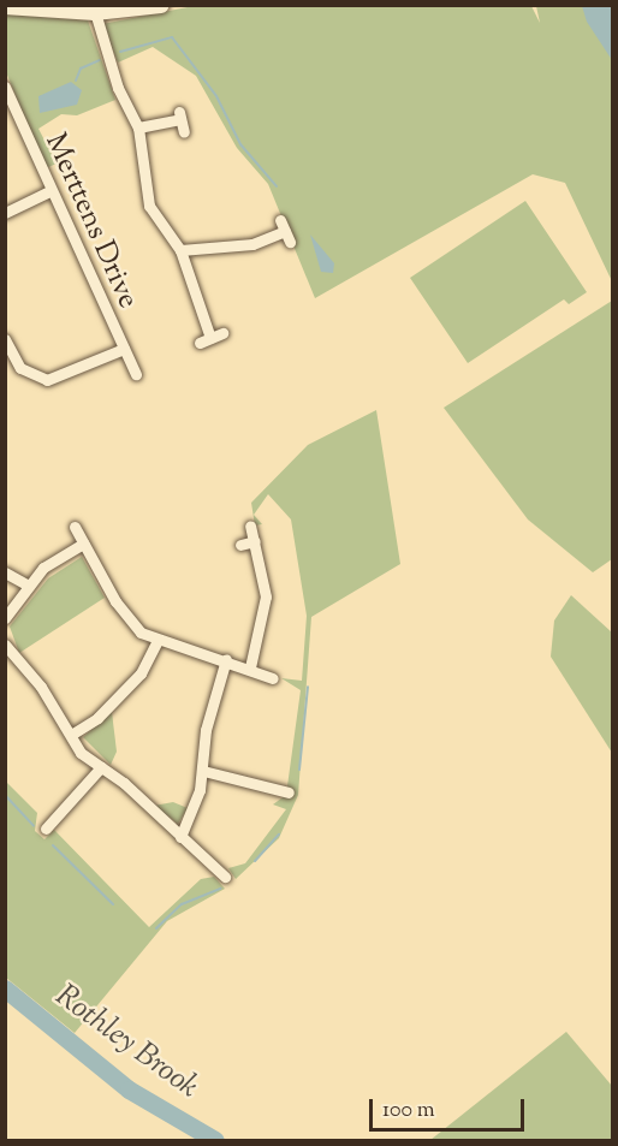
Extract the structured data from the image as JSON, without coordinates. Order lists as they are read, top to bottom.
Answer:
{
  "streets": {
    "street": ["Merttens Drive"]
  },
  "water": ["Rothley Brook"],
  "scale_bar": "100 m"
}
